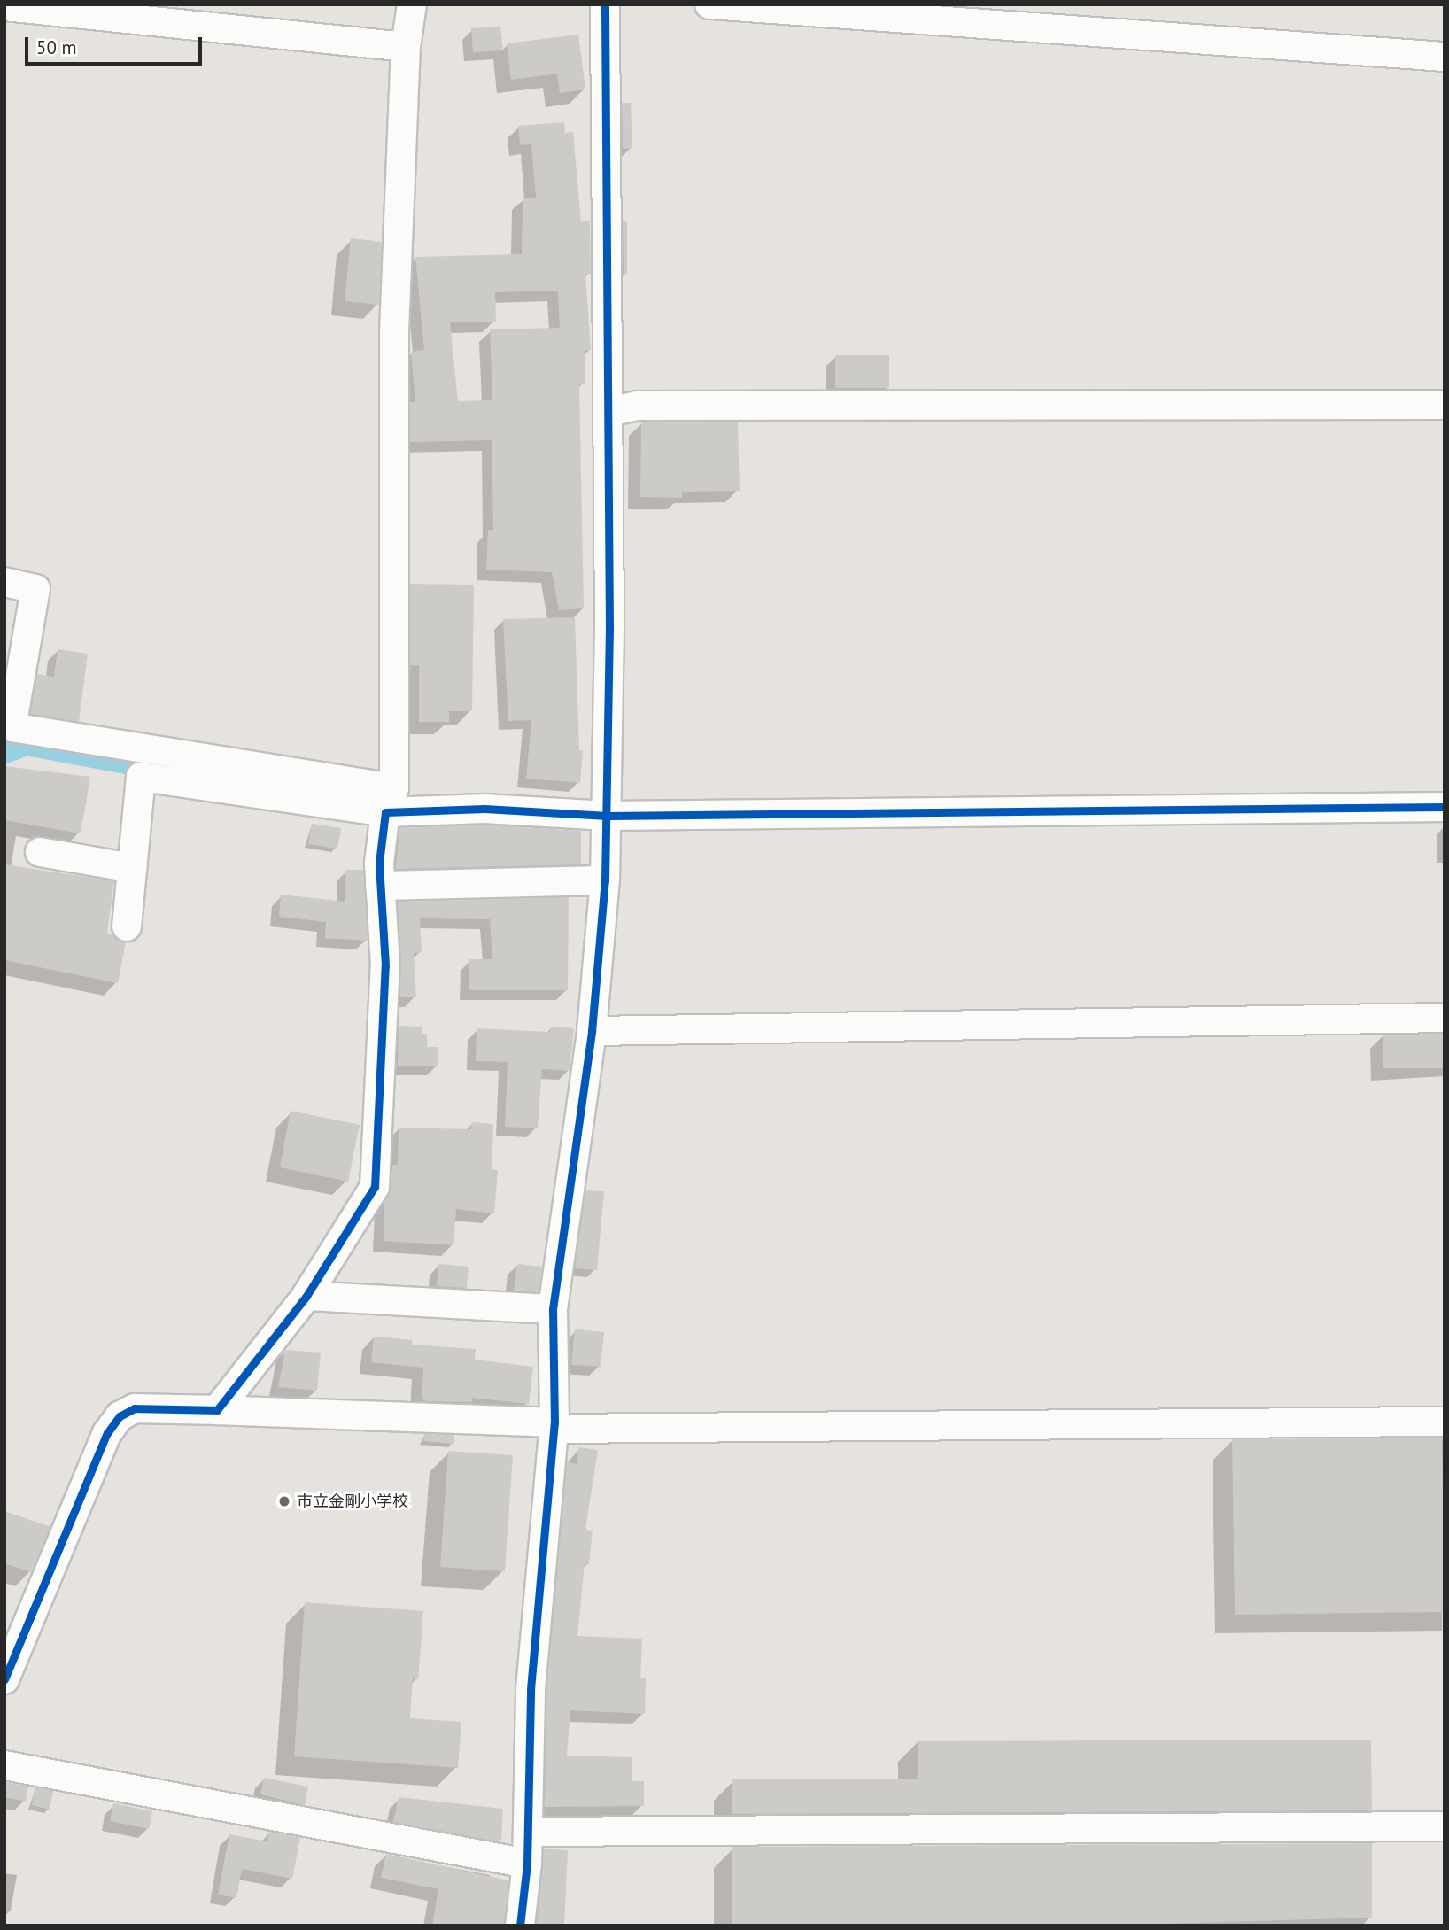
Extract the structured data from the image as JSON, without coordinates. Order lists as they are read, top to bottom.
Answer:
{
  "places": ["市立金剛小学校"],
  "scale_bar": "50 m"
}
